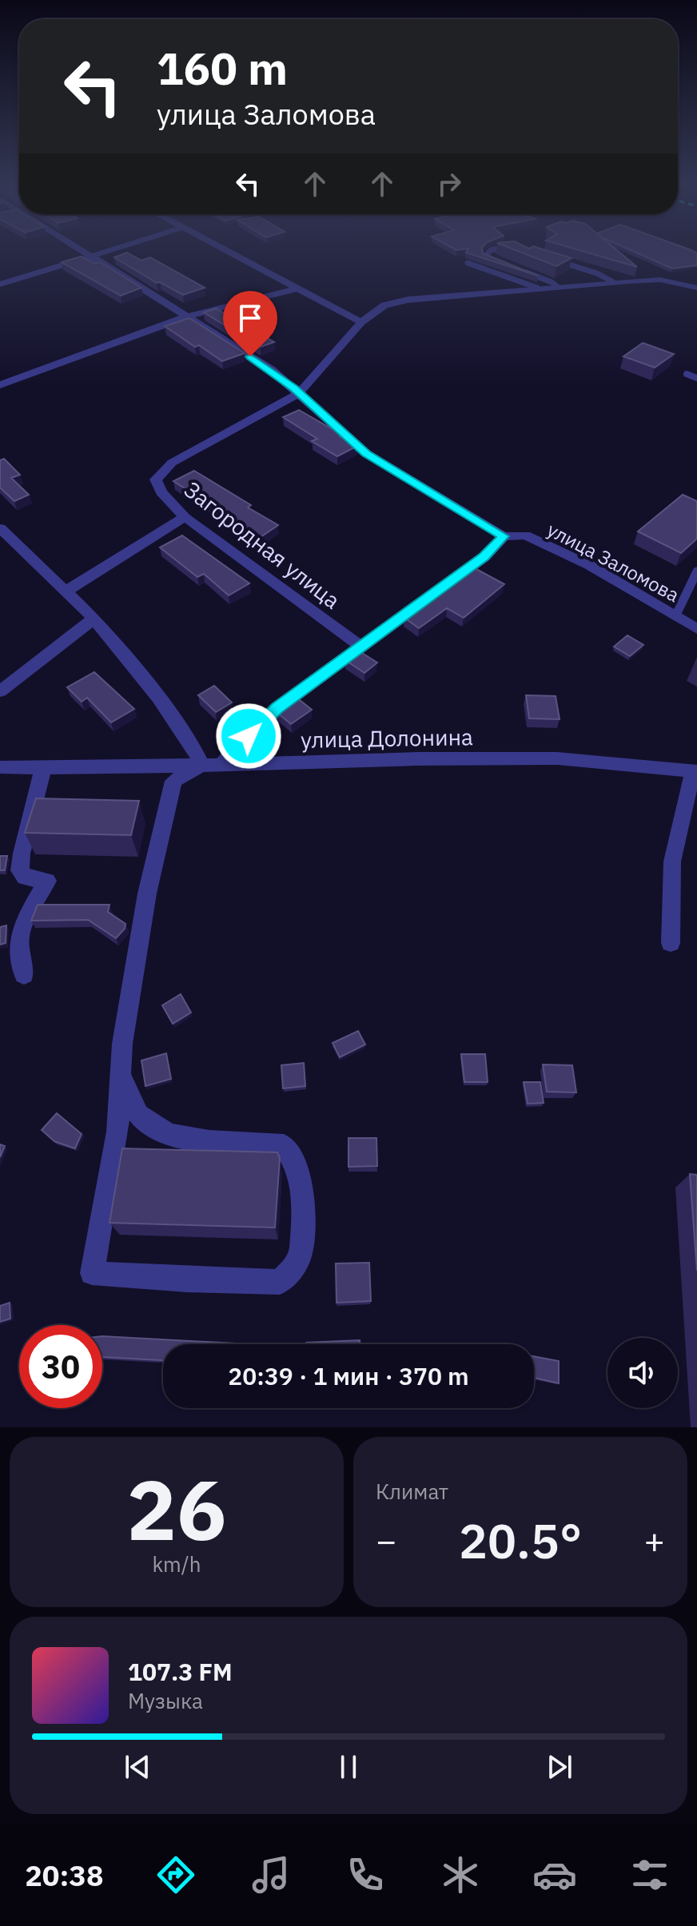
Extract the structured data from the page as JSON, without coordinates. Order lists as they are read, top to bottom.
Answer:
{
  "streets": {
    "street": ["Загородная улица", "улица Заломова", "улица Долонина"]
  },
  "crossings": [
    ["Загородная улица", "улица Заломова"]
  ],
  "page": {
    "turn": ["160 m", "улица Заломова"],
    "limit": "30",
    "trip": "20:39 · 1 мин · 370 m",
    "tile": [
      ["26", "km/h"],
      "Климат"
    ],
    "heat": ["−", "20.5°", "+"],
    "song": ["107.3 FM", "Музыка"],
    "tabs": "20:38"
  }
}
